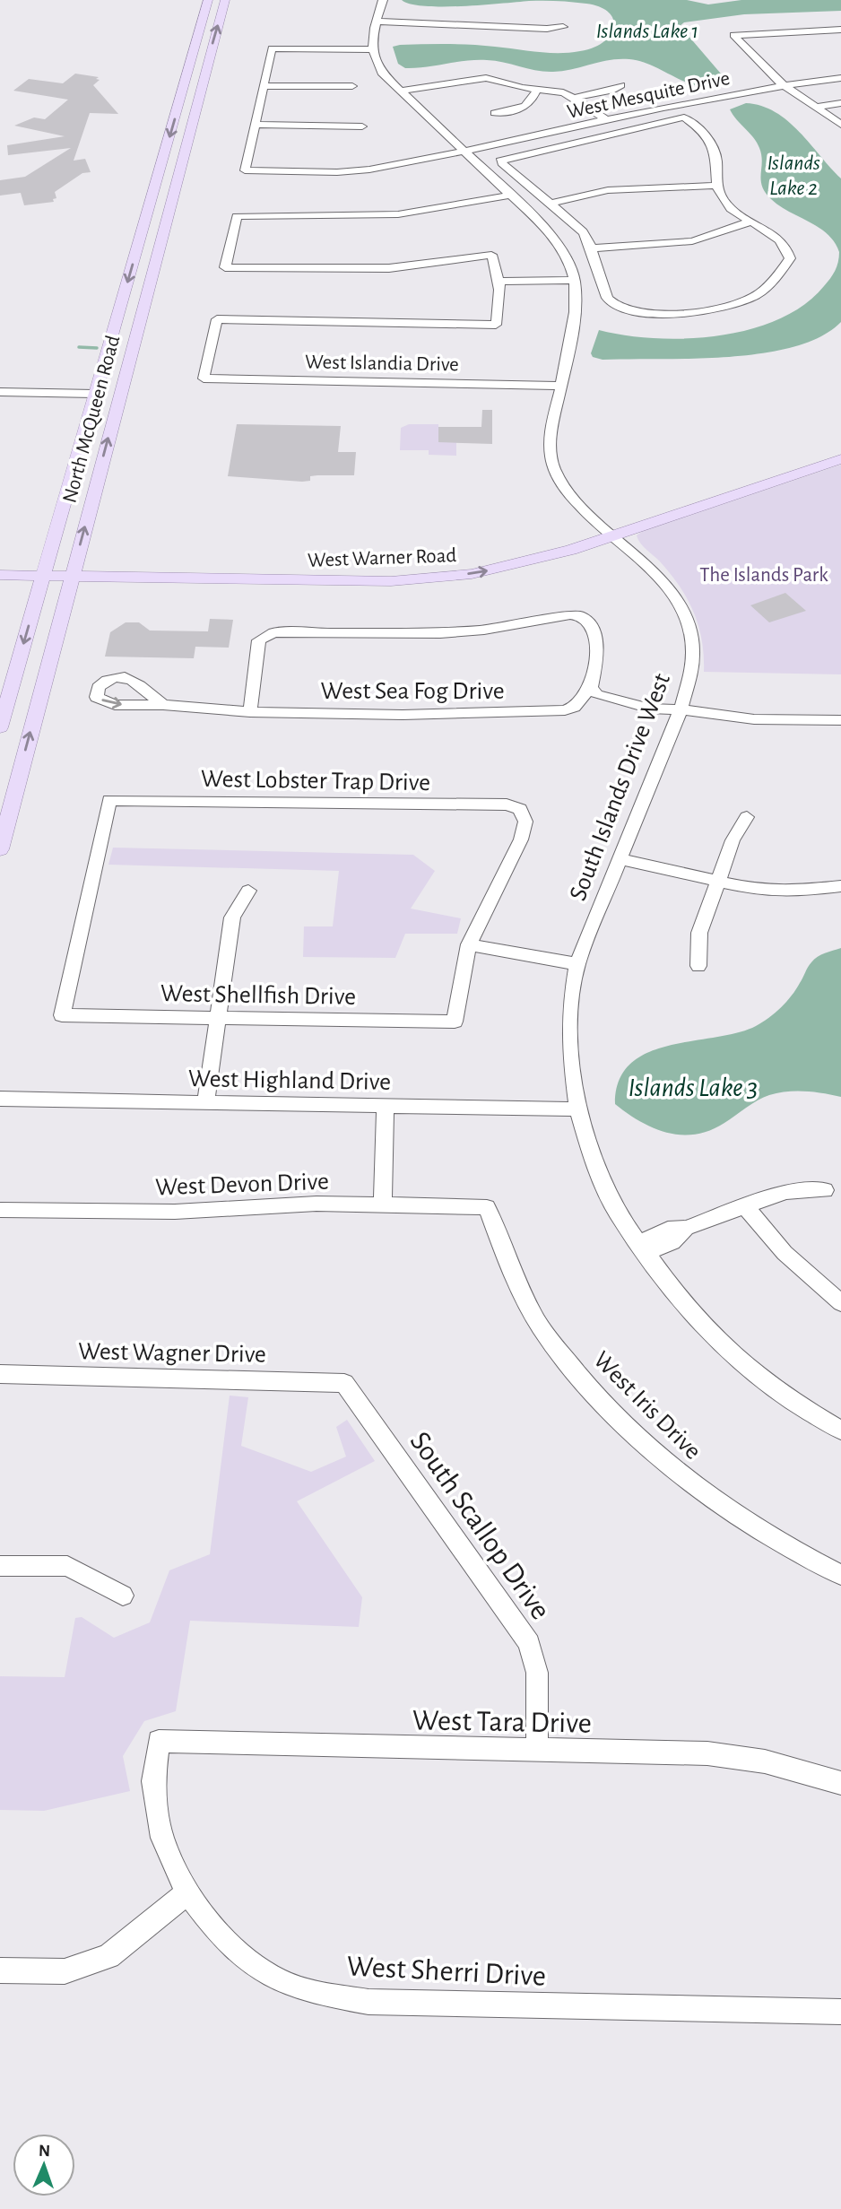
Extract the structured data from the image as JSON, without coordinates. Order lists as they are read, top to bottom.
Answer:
{
  "streets": {
    "main road": ["North McQueen Road", "West Warner Road"],
    "street": [
      "West Mesquite Drive",
      "West Islandia Drive",
      "West Sea Fog Drive",
      "West Lobster Trap Drive",
      "South Islands Drive West",
      "West Shellfish Drive",
      "West Highland Drive",
      "West Devon Drive",
      "West Wagner Drive",
      "West Iris Drive",
      "South Scallop Drive",
      "West Tara Drive",
      "West Sherri Drive"
    ]
  },
  "crossings": [
    ["West Mesquite Drive", "South Islands Drive West"],
    ["West Islandia Drive", "South Islands Drive West"],
    ["North McQueen Road", "West Warner Road"],
    ["West Warner Road", "South Islands Drive West"],
    ["West Lobster Trap Drive", "West Shellfish Drive"],
    ["South Islands Drive West", "West Highland Drive"],
    ["West Devon Drive", "West Iris Drive"],
    ["West Wagner Drive", "South Scallop Drive"],
    ["South Scallop Drive", "West Tara Drive"],
    ["West Tara Drive", "West Sherri Drive"]
  ],
  "water": ["Islands Lake 1", "Islands Lake 2", "Islands Lake 3"],
  "parks": ["The Islands Park"],
  "north": "top"
}
